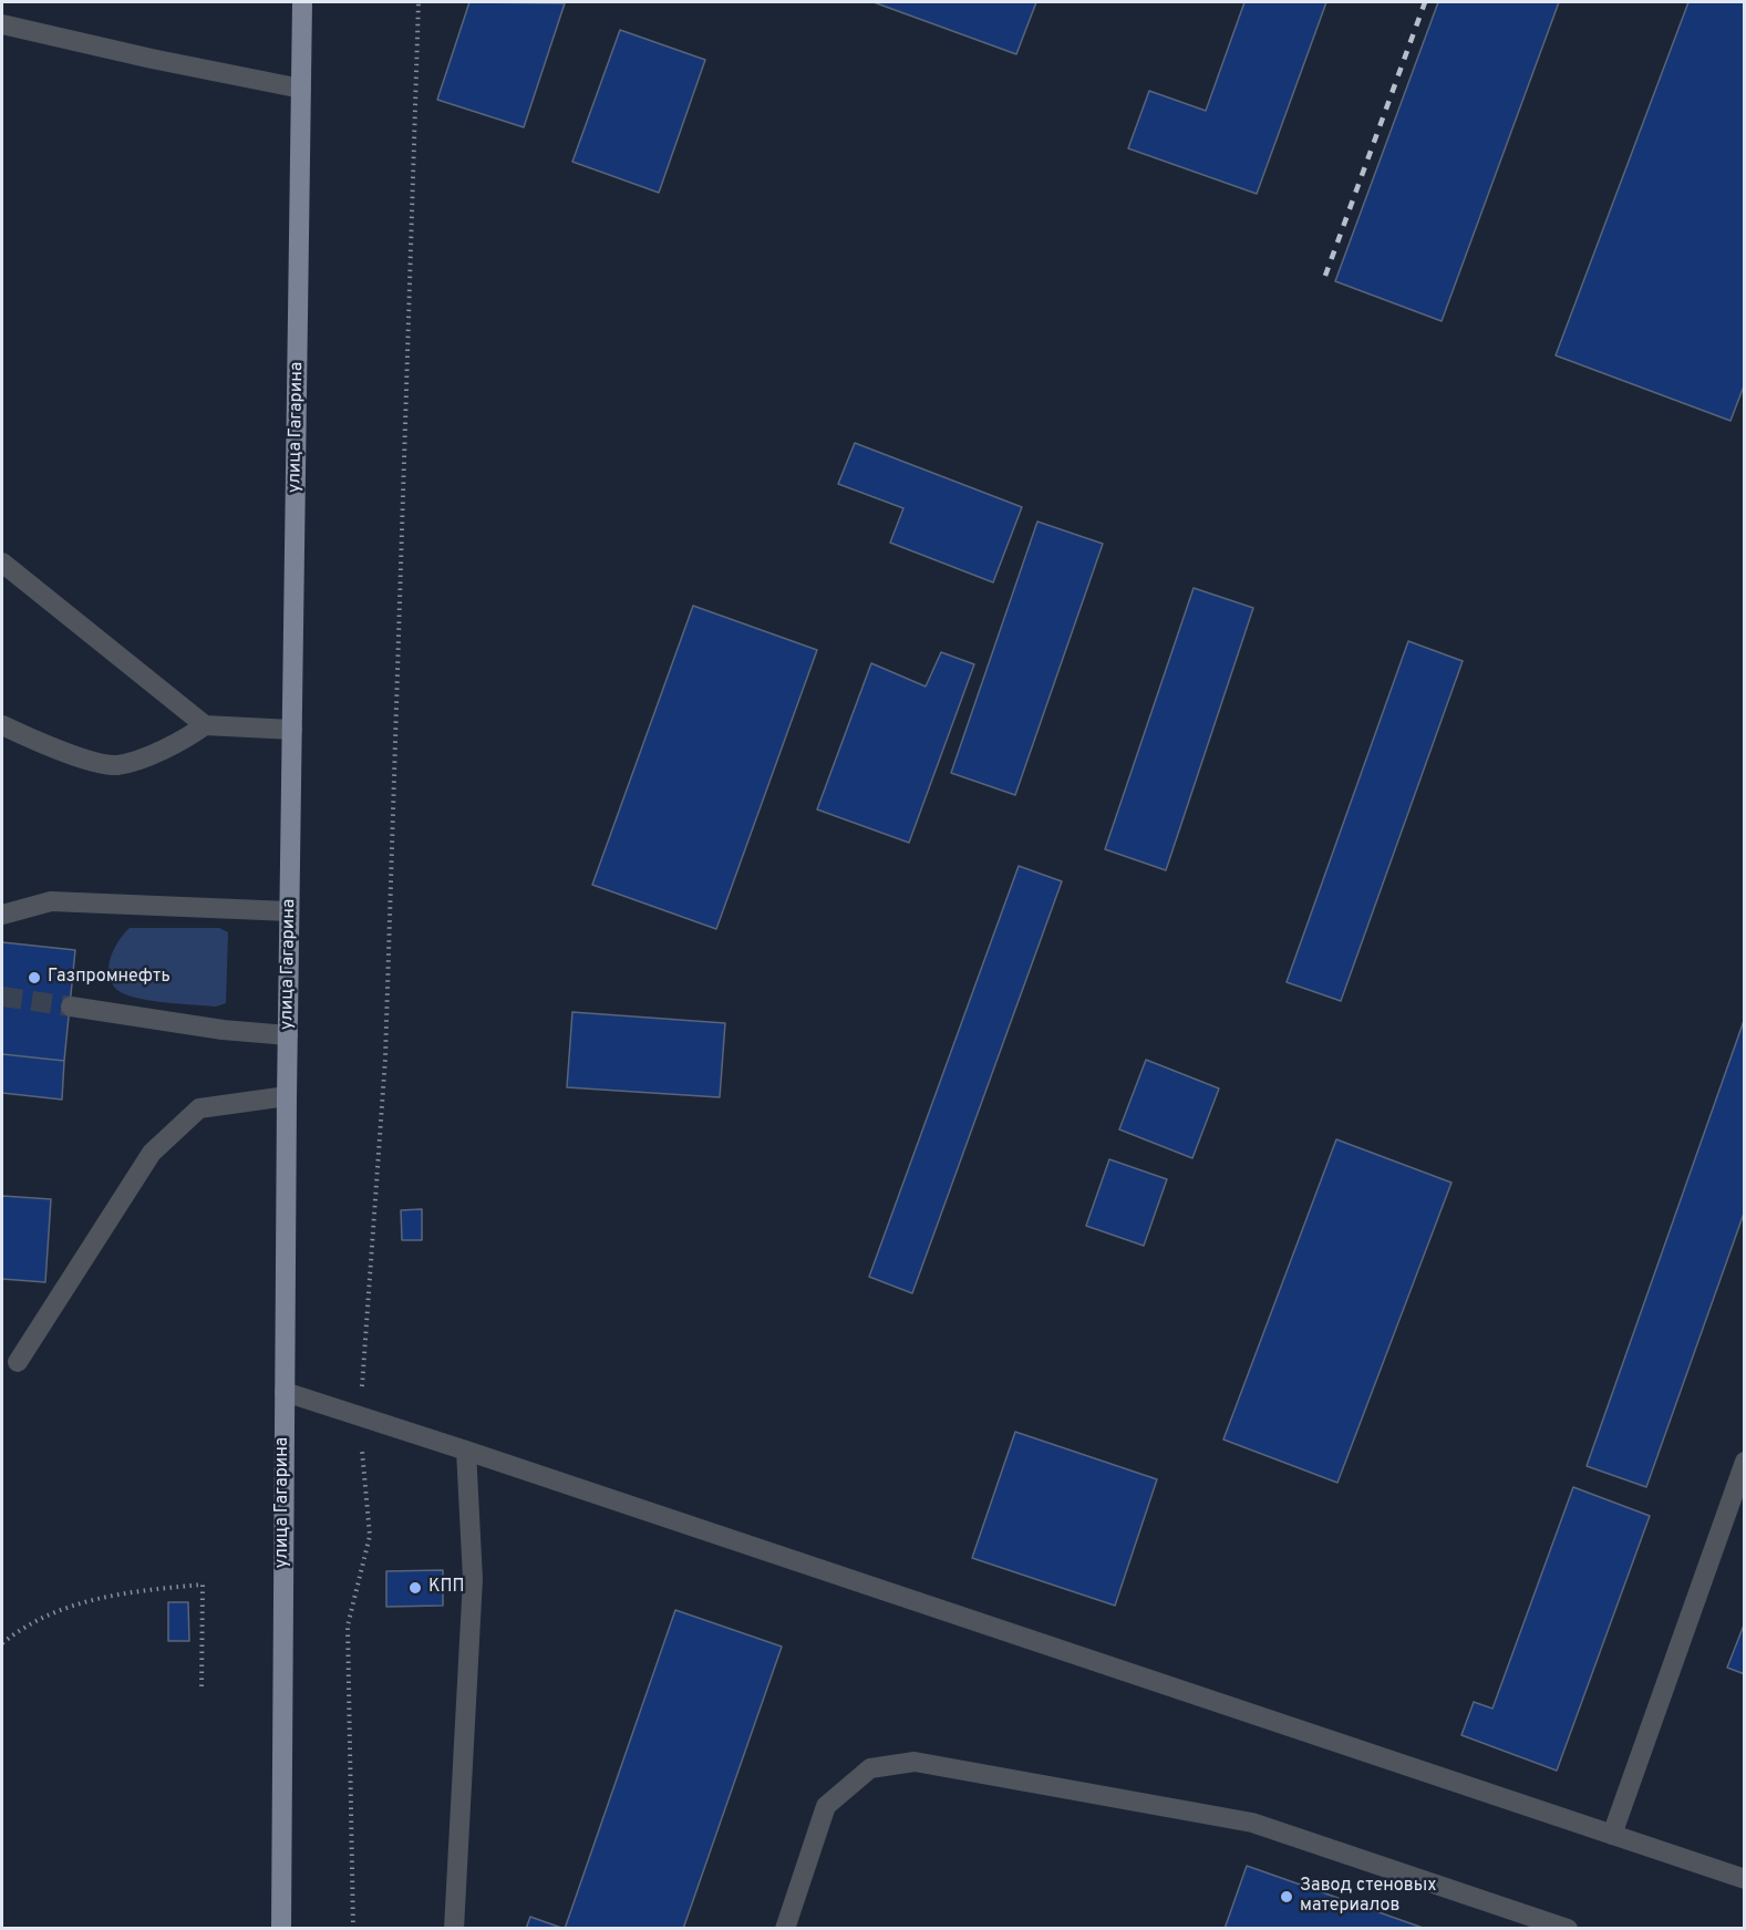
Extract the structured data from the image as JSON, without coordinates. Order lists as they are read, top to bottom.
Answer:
{
  "streets": {
    "main road": ["улица Гагарина"]
  },
  "places": ["Газпромнефть", "КПП", "Завод стеновых материалов"]
}
